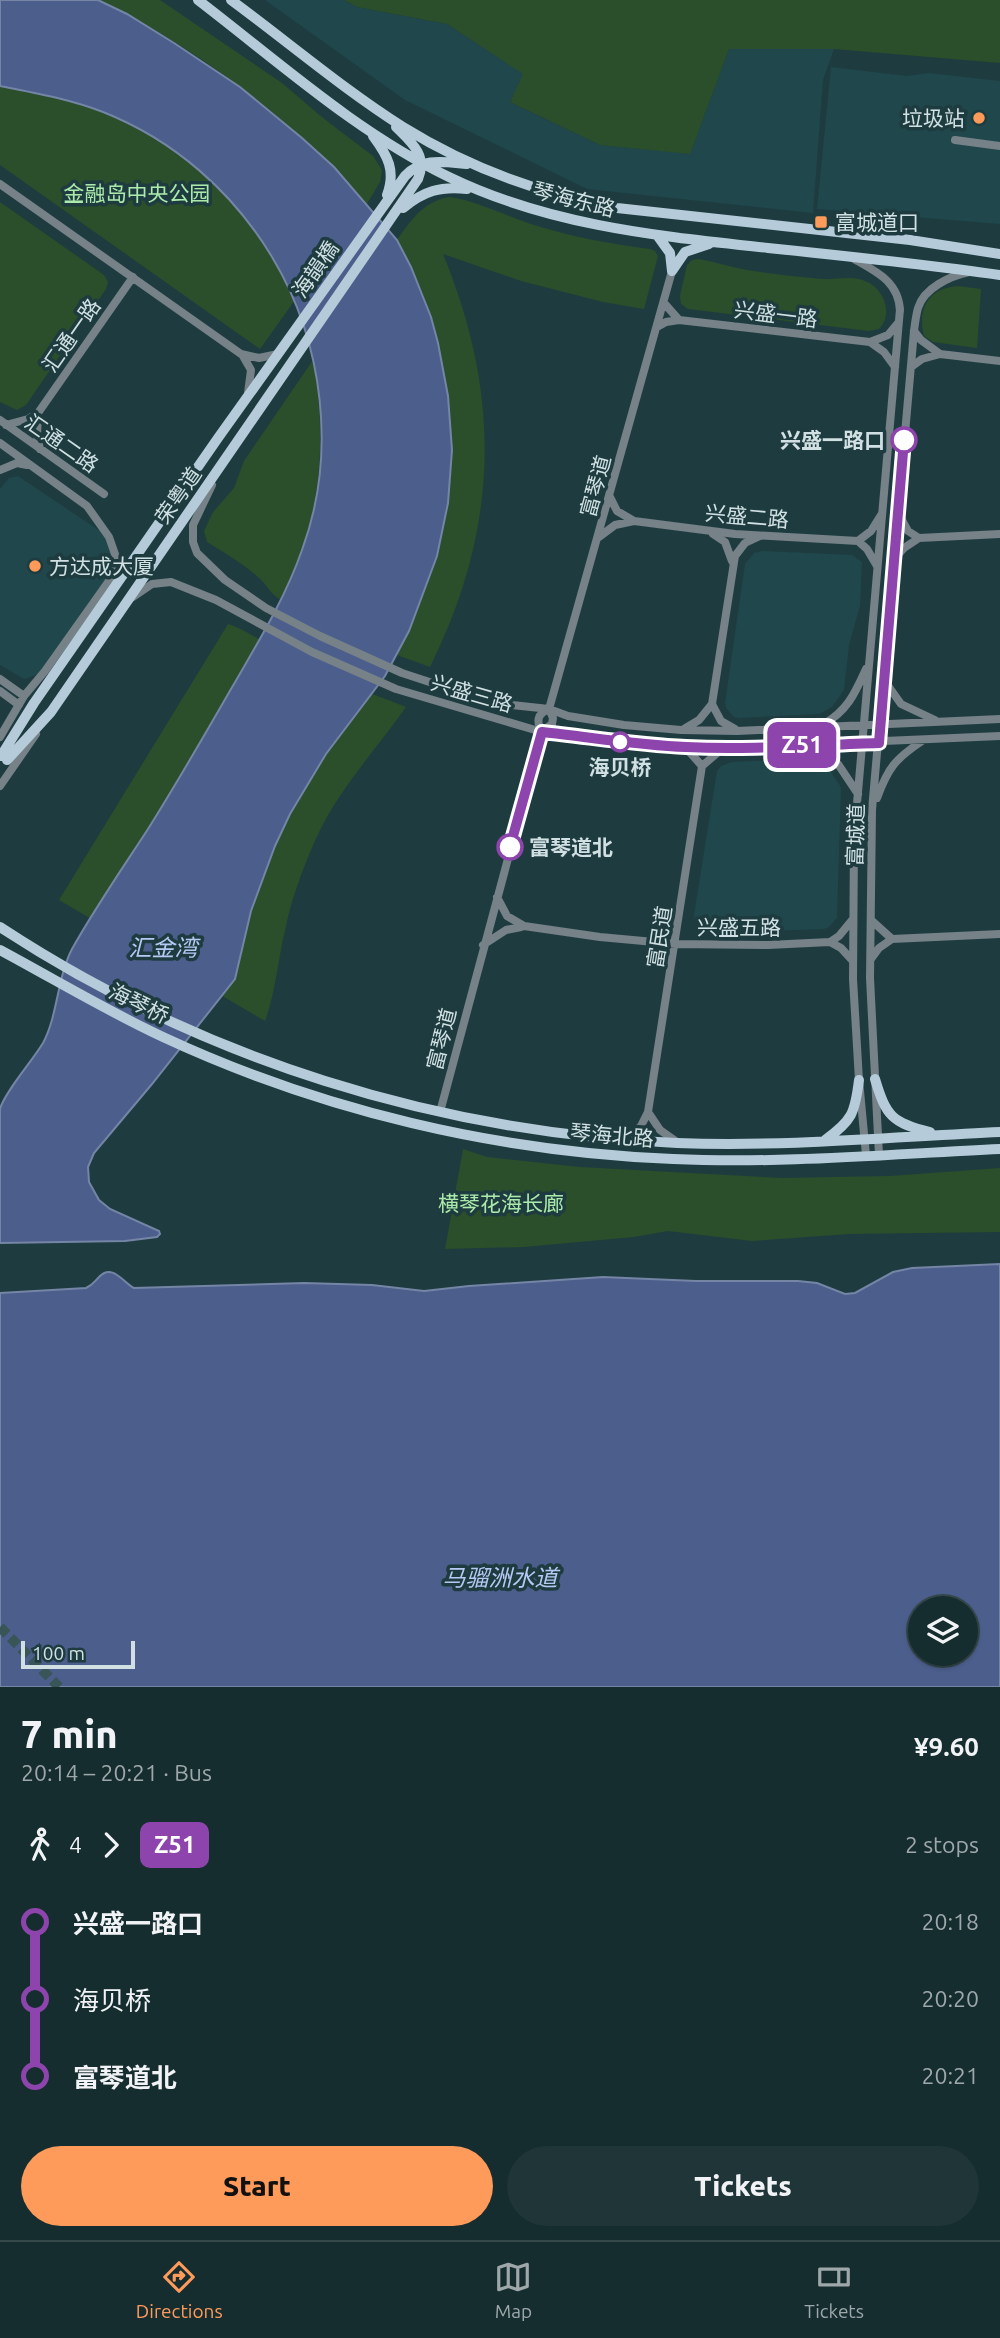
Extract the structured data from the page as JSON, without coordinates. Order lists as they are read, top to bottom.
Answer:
{
  "streets": {
    "main road": [
      "琴海东路",
      "海韻橋",
      "荣粤道",
      "海琴桥",
      "琴海北路"
    ],
    "street": [
      "兴盛一路",
      "汇通一路",
      "汇通二路",
      "富琴道",
      "兴盛二路",
      "兴盛三路",
      "富城道",
      "兴盛五路",
      "富民道"
    ]
  },
  "crossings": [
    ["琴海东路", "海韻橋"],
    ["琴海东路", "富城道"],
    ["海韻橋", "荣粤道"],
    ["兴盛一路", "富琴道"],
    ["富琴道", "兴盛三路"],
    ["富琴道", "琴海北路"],
    ["荣粤道", "兴盛三路"],
    ["兴盛二路", "兴盛三路"],
    ["兴盛二路", "富城道"],
    ["兴盛三路", "富城道"],
    ["富城道", "兴盛五路"],
    ["富城道", "富民道"],
    ["富城道", "琴海北路"],
    ["兴盛五路", "富民道"],
    ["兴盛五路", "琴海北路"],
    ["富民道", "琴海北路"],
    ["海琴桥", "琴海北路"]
  ],
  "water": ["汇金湾", "马骝洲水道"],
  "parks": ["金融岛中央公园", "横琴花海长廊"],
  "places": {
    "other": [
      "垃圾站",
      "兴盛一路口",
      "方达成大厦",
      "海贝桥",
      "富琴道北"
    ],
    "transit": ["富城道口"]
  },
  "lines": ["bus line Z51"],
  "scale_bar": "100 m",
  "page": {
    "on_map": "Z51",
    "scale": "100 m",
    "heading": ["7 min", "20:14 – 20:21 · Bus", "¥9.60"],
    "legs": ["4", "Z51", "2 stops"],
    "list": [
      {
        "name": "兴盛一路口",
        "value": "20:18"
      },
      {
        "name": "海贝桥",
        "value": "20:20"
      },
      {
        "name": "富琴道北",
        "value": "20:21"
      }
    ],
    "buttons": ["Start", "Tickets"],
    "tabs": ["Directions", "Map", "Tickets"]
  }
}
